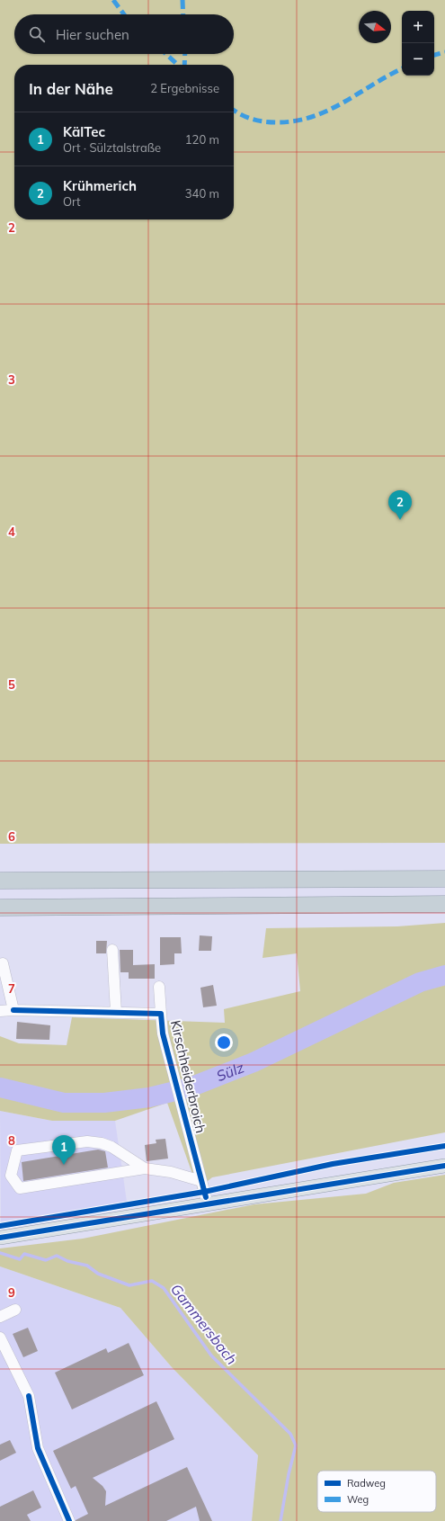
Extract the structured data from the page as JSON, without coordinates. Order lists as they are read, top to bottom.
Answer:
{
  "streets": {
    "street": ["Kirschheiderbroich"]
  },
  "water": ["Sülz", "Gammersbach"],
  "legend": ["Radweg", "Weg"],
  "north": "right",
  "page": {
    "map_buttons": ["+", "−"],
    "search": "Hier suchen",
    "heading": ["In der Nähe", "2 Ergebnisse"],
    "list": [
      {
        "mark": "1",
        "name": "KälTec",
        "note": "Ort · Sülztalstraße",
        "value": "120 m"
      },
      {
        "mark": "2",
        "name": "Krühmerich",
        "note": "Ort",
        "value": "340 m"
      }
    ],
    "pins": ["2", "1"]
  },
  "grid": {
    "rows": [
      "2",
      "3",
      "4",
      "5",
      "6",
      "7",
      "8",
      "9"
    ]
  }
}
